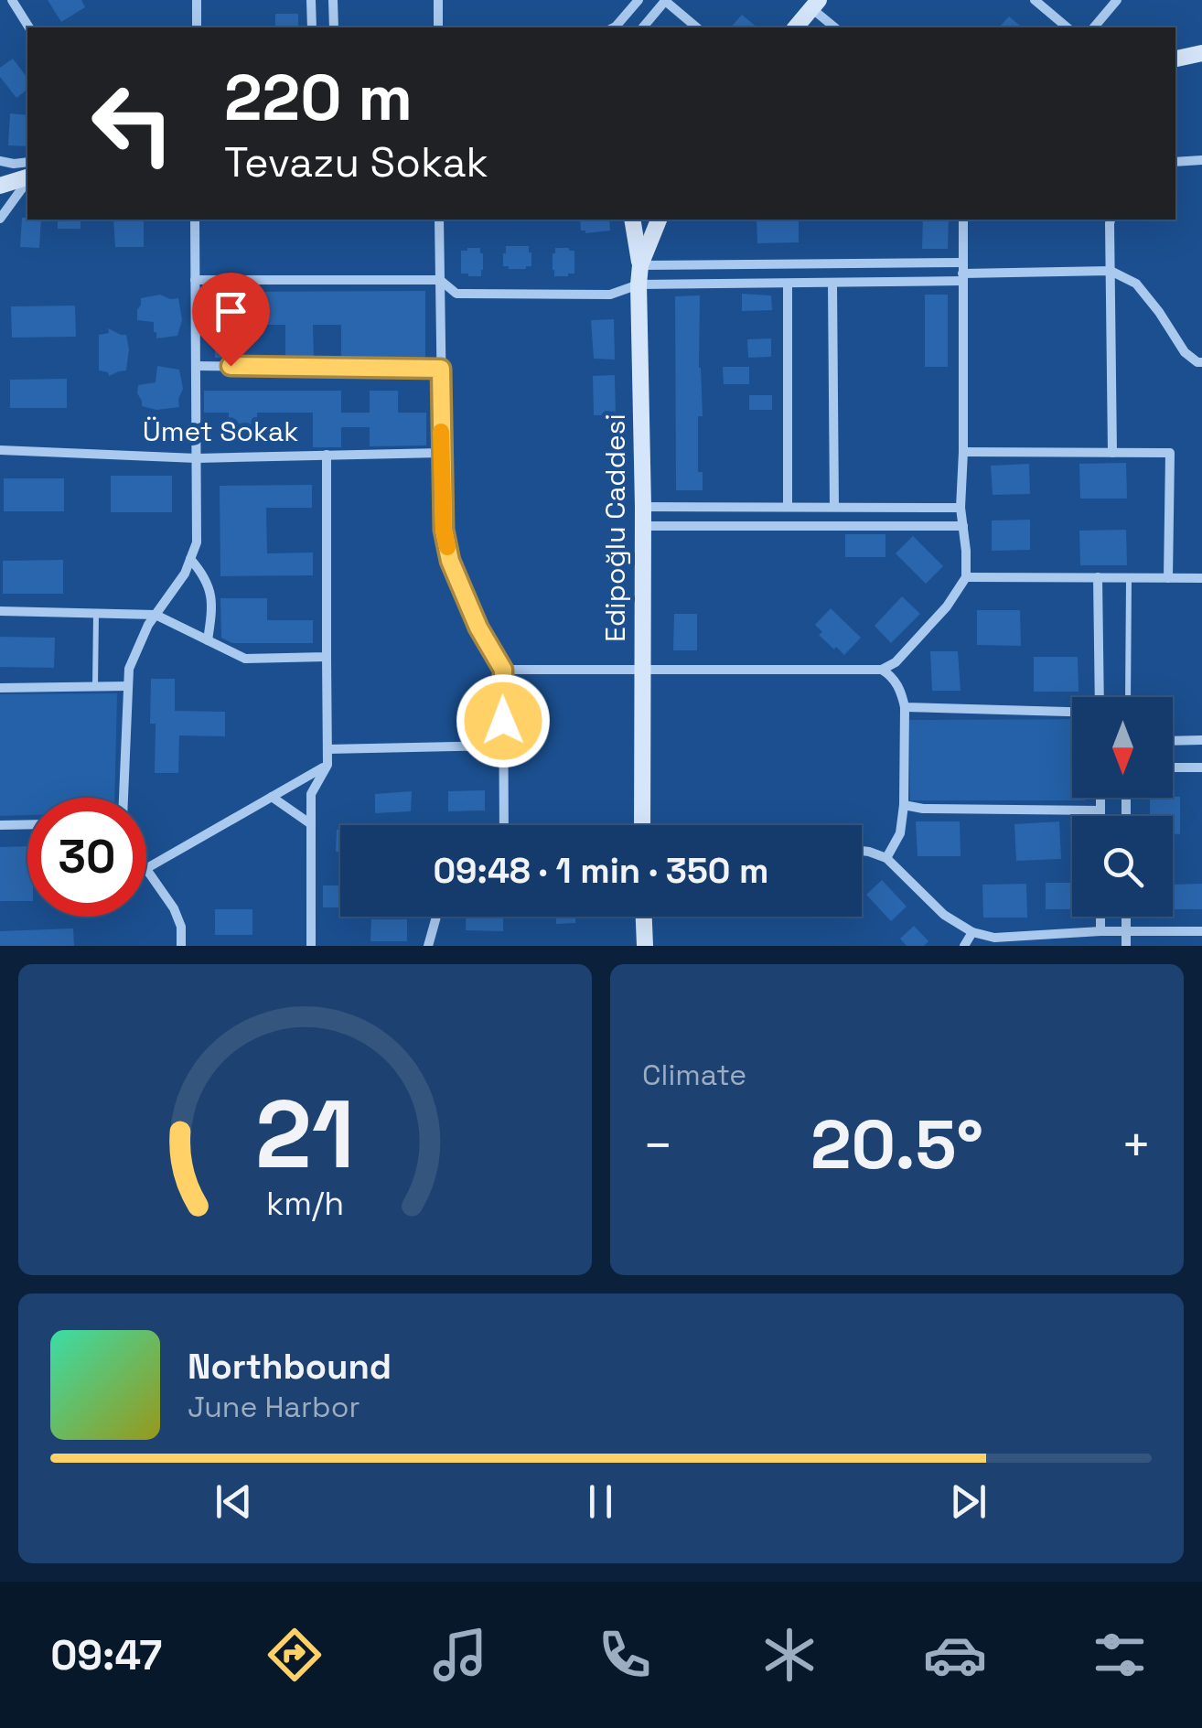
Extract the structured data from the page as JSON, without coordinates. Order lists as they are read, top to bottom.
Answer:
{
  "streets": {
    "street": ["Ümet Sokak", "Edipoğlu Caddesi"]
  },
  "north": "bottom",
  "page": {
    "turn": ["220 m", "Tevazu Sokak"],
    "limit": "30",
    "trip": "09:48 · 1 min · 350 m",
    "tile": "Climate",
    "heat": ["−", "20.5°", "+"],
    "song": ["Northbound", "June Harbor"],
    "tabs": "09:47",
    "gauge": ["21", "km/h"]
  }
}
